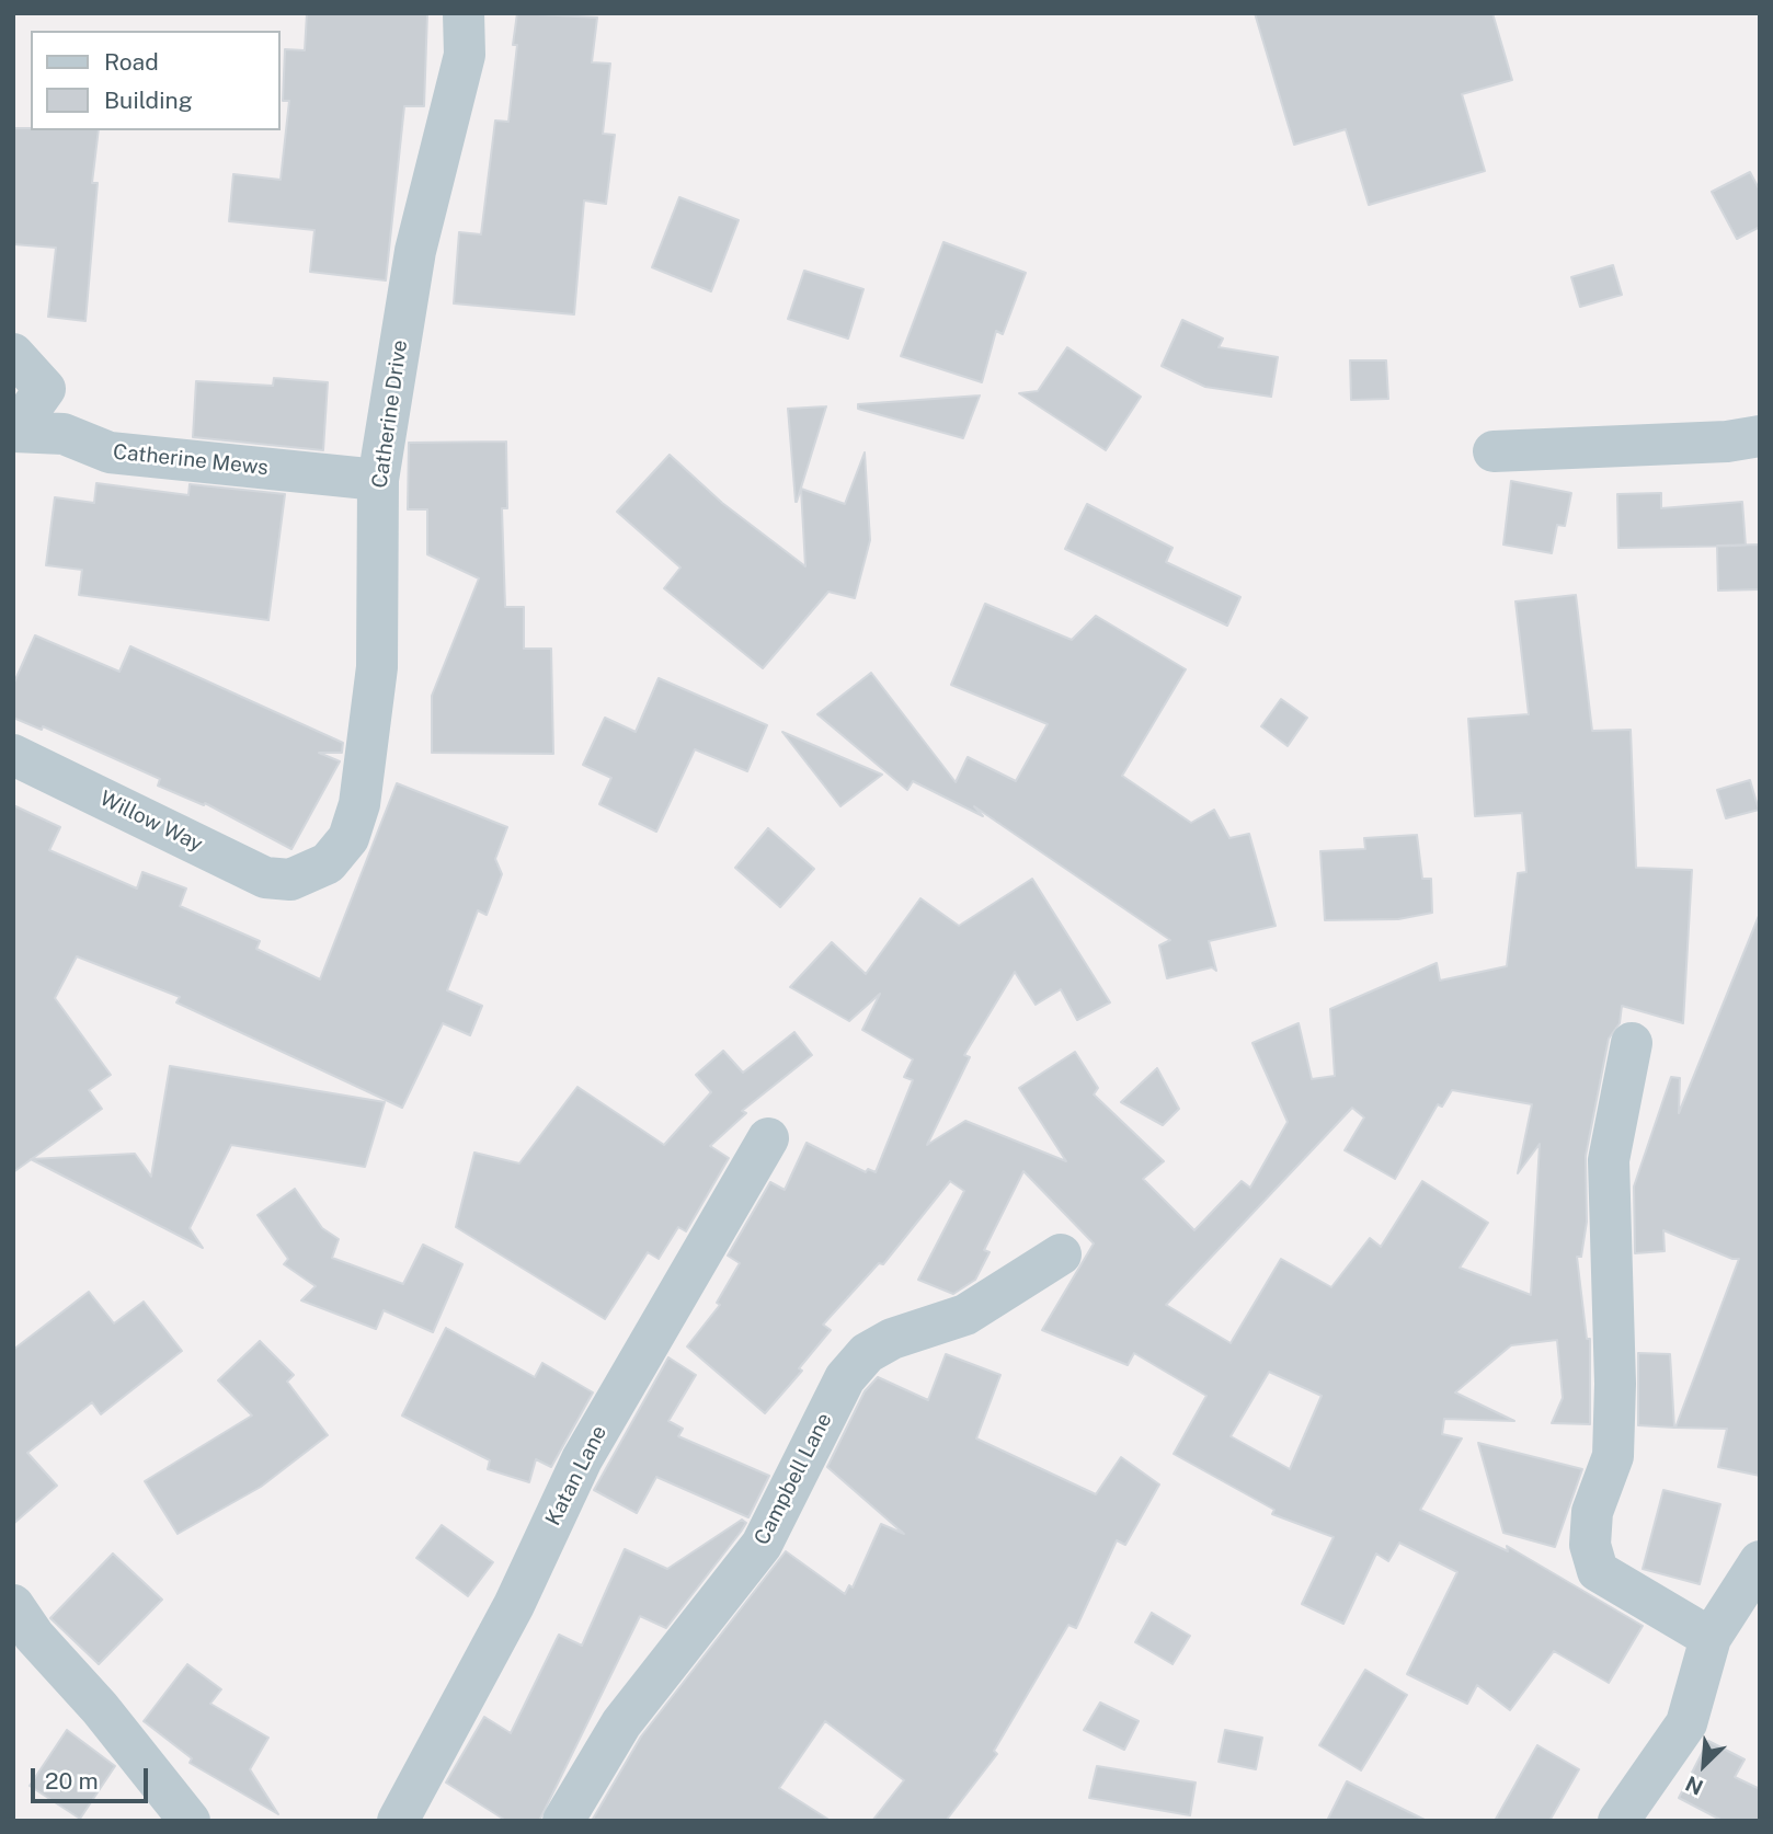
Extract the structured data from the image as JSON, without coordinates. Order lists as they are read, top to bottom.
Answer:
{
  "streets": {
    "street": [
      "Catherine Drive",
      "Catherine Mews",
      "Willow Way",
      "Katan Lane",
      "Campbell Lane"
    ]
  },
  "crossings": [
    ["Catherine Drive", "Catherine Mews"],
    ["Catherine Drive", "Willow Way"]
  ],
  "legend": ["Road", "Building"],
  "scale_bar": "20 m",
  "north": "bottom left"
}
